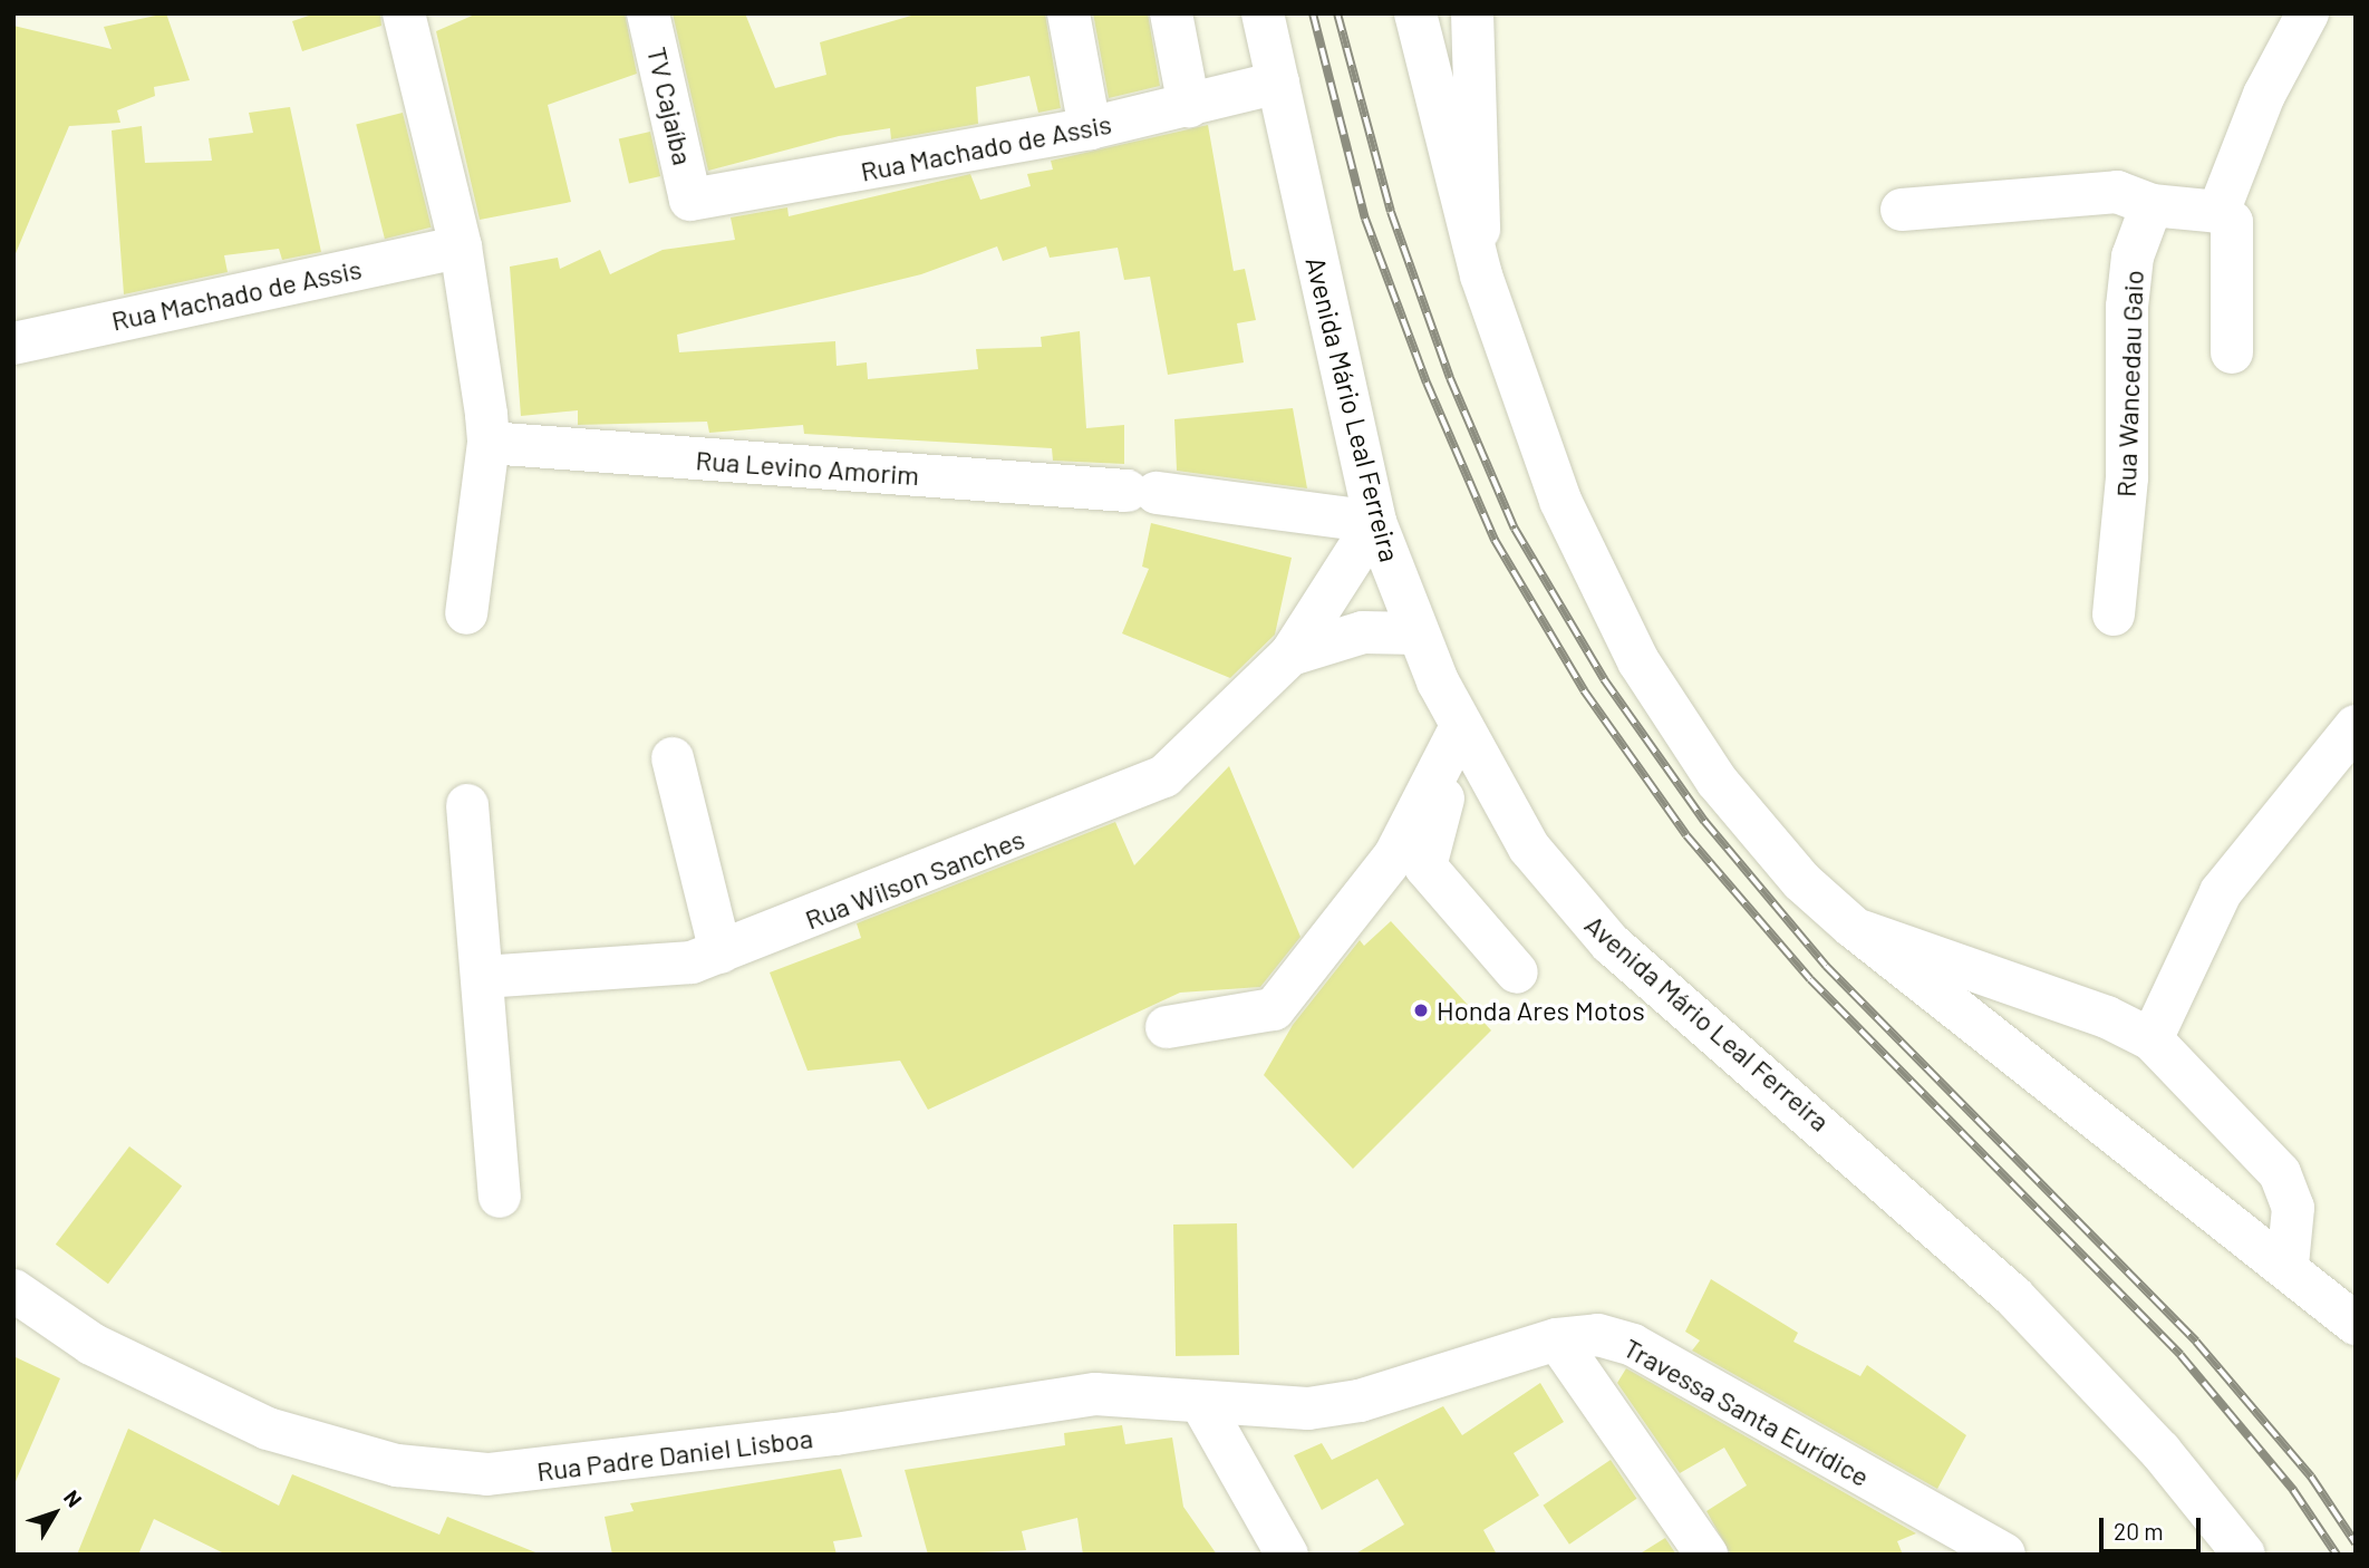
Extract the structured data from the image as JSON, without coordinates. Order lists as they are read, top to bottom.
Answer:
{
  "streets": {
    "main road": [
      "TV Cajaíba",
      "Rua Machado de Assis",
      "Rua Wancedau Gaio",
      "Avenida Mário Leal Ferreira",
      "Rua Levino Amorim",
      "Rua Wilson Sanches",
      "Travessa Santa Eurídice",
      "Rua Padre Daniel Lisboa"
    ]
  },
  "crossings": [
    ["TV Cajaíba", "Rua Machado de Assis"],
    ["Rua Machado de Assis", "Avenida Mário Leal Ferreira"],
    ["Avenida Mário Leal Ferreira", "Rua Levino Amorim"],
    ["Avenida Mário Leal Ferreira", "Rua Wilson Sanches"],
    ["Rua Levino Amorim", "Rua Wilson Sanches"],
    ["Travessa Santa Eurídice", "Rua Padre Daniel Lisboa"]
  ],
  "places": ["Honda Ares Motos"],
  "scale_bar": "20 m",
  "north": "top right"
}
